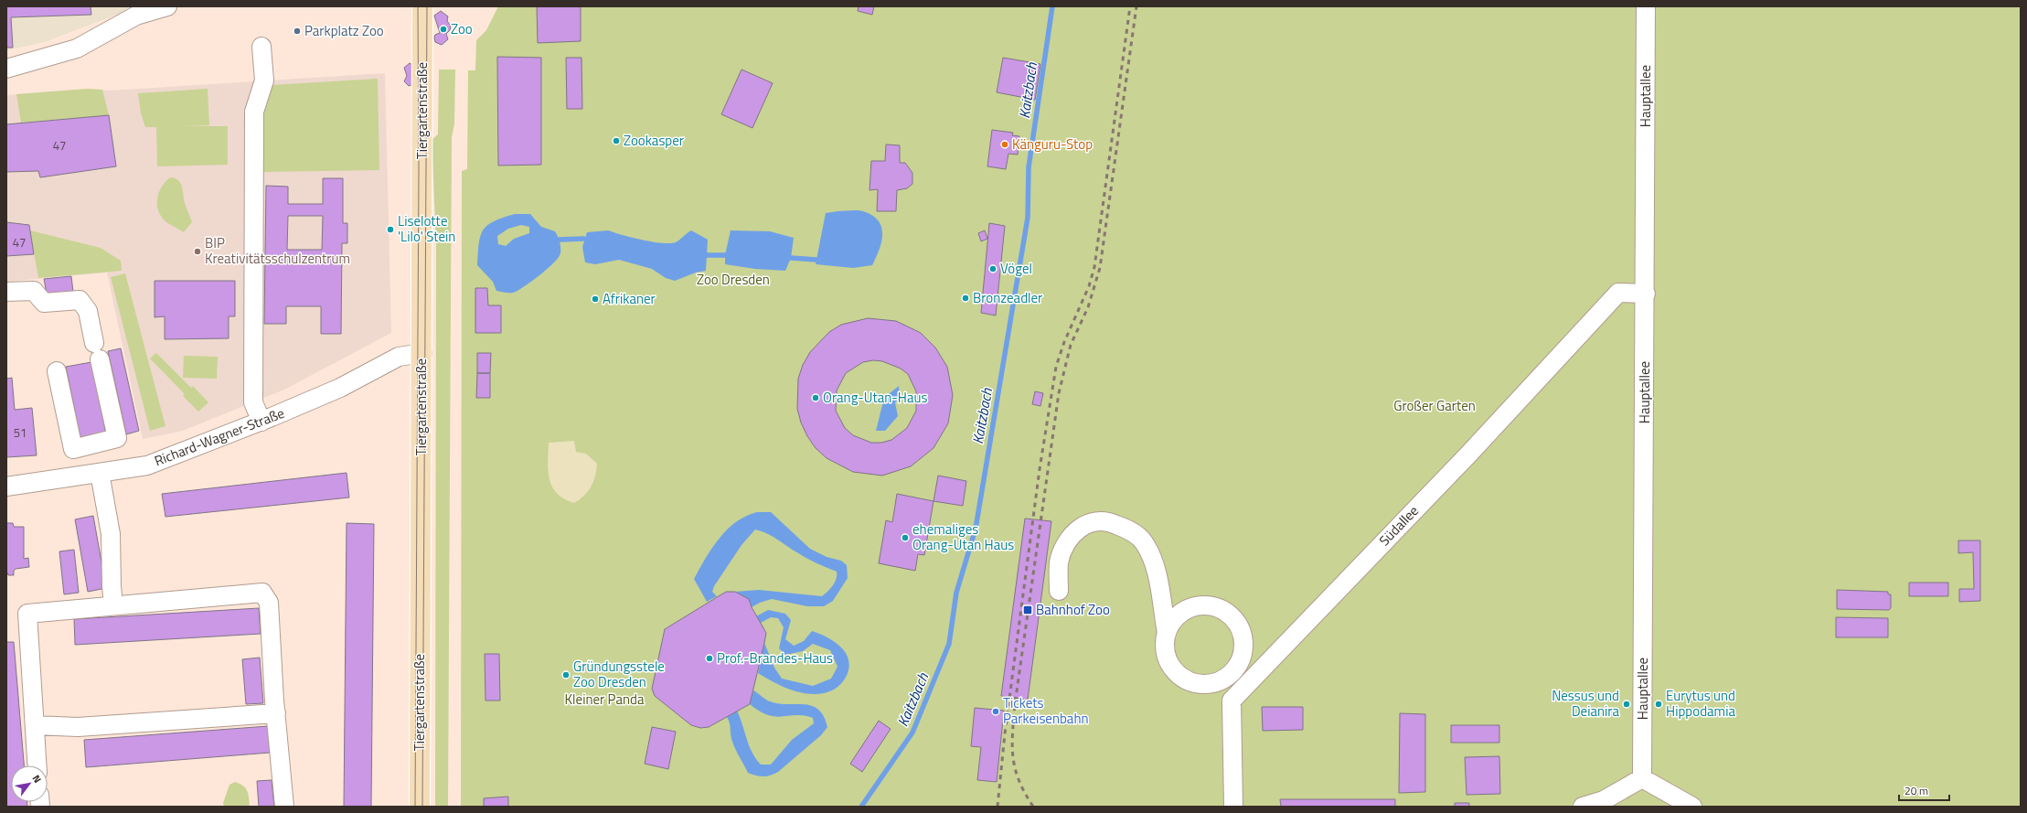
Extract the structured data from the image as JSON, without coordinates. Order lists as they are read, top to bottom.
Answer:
{
  "streets": {
    "main road": ["Tiergartenstraße"],
    "street": ["Hauptallee", "Richard-Wagner-Straße", "Südallee"]
  },
  "crossings": [
    ["Hauptallee", "Südallee"],
    ["Tiergartenstraße", "Richard-Wagner-Straße"]
  ],
  "water": ["Kaitzbach"],
  "parks": ["Zoo Dresden", "Großer Garten", "Kleiner Panda"],
  "places": {
    "other": [
      "Zoo",
      "Parkplatz Zoo",
      "Zookasper",
      "Känguru-Stop",
      "Liselotte 'Lilo' Stein",
      "BIP Kreativitätsschulzentrum",
      "Vögel",
      "Bronzeadler",
      "Afrikaner",
      "Orang-Utan-Haus",
      "ehemaliges Orang-Utan Haus",
      "Prof.-Brandes-Haus",
      "Gründungsstele Zoo Dresden",
      "Nessus und Deianira",
      "Eurytus und Hippodamia",
      "Tickets Parkeisenbahn"
    ],
    "transit": ["Bahnhof Zoo"]
  },
  "house_numbers": ["47", "47", "51"],
  "scale_bar": "20 m",
  "north": "top right"
}
